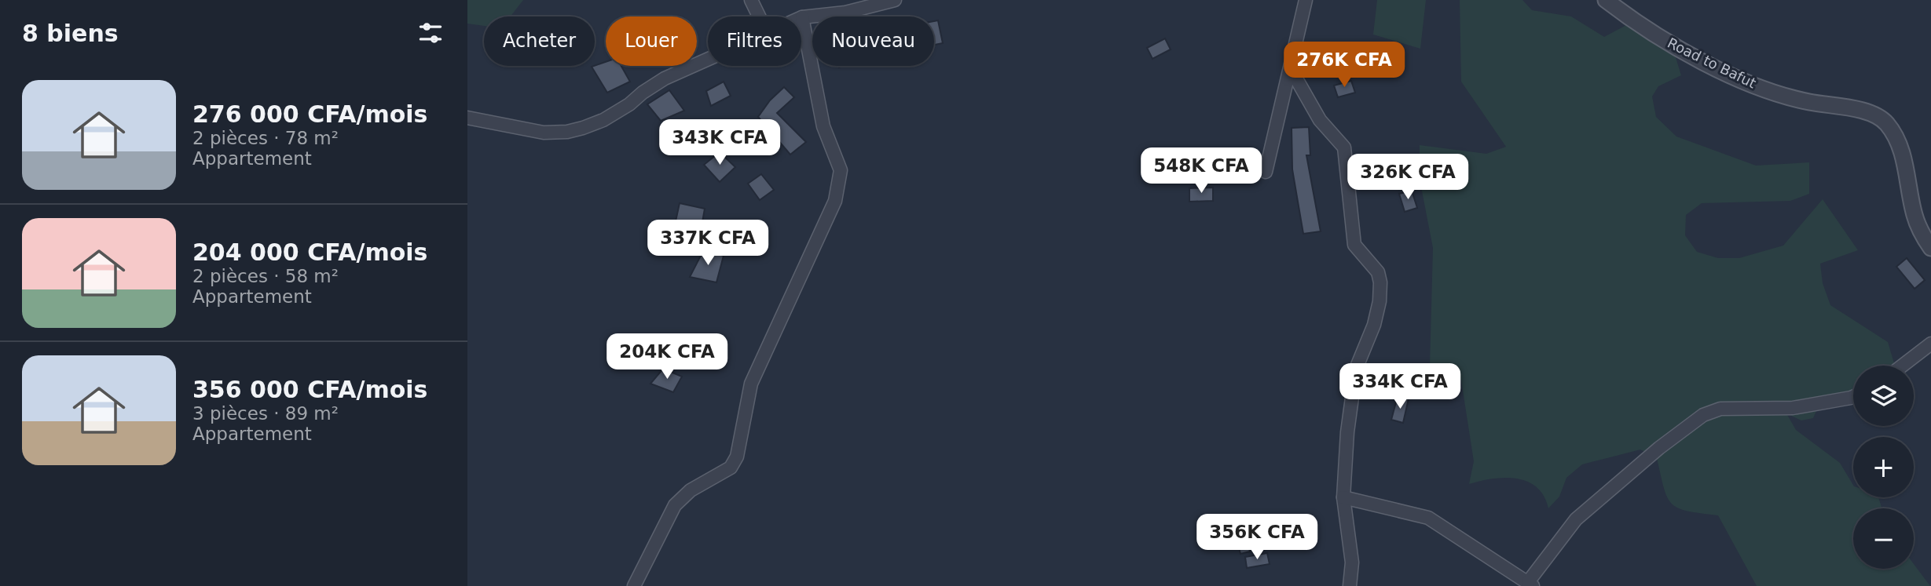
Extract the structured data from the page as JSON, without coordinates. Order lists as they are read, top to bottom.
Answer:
{
  "streets": {
    "street": ["Road to Bafut"]
  },
  "page": {
    "heading": "8 biens",
    "chip": [
      "Acheter",
      "Louer",
      "Filtres",
      "Nouveau"
    ],
    "price": [
      "276K CFA",
      "343K CFA",
      "548K CFA",
      "326K CFA",
      "337K CFA",
      "204K CFA",
      "334K CFA",
      "356K CFA"
    ],
    "list": [
      {
        "name": "276 000 CFA/mois",
        "note": "2 pièces · 78 m² · Appartement"
      },
      {
        "name": "204 000 CFA/mois",
        "note": "2 pièces · 58 m² · Appartement"
      },
      {
        "name": "356 000 CFA/mois",
        "note": "3 pièces · 89 m² · Appartement"
      }
    ],
    "map_buttons": ["+", "−"]
  }
}
